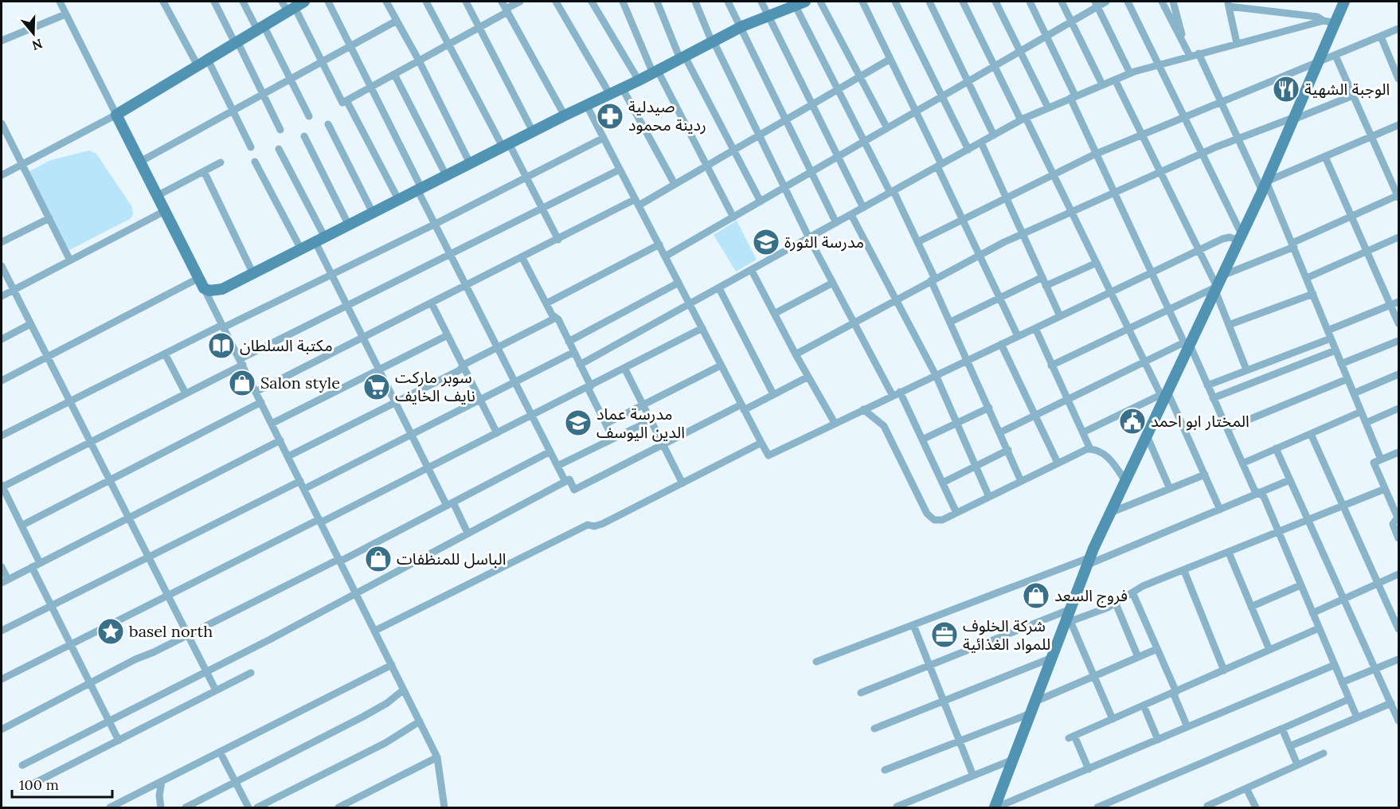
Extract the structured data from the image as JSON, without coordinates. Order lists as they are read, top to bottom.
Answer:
{
  "places": {
    "restaurant": ["الوجبة الشهية"],
    "pharmacy": ["صيدلية ردينة محمود"],
    "school or university": ["مدرسة الثورة", "مدرسة عماد الدين اليوسف"],
    "library": ["مكتبة السلطان"],
    "shop": ["Salon style", "الباسل للمنظفات", "فروج السعد"],
    "supermarket": ["سوبر ماركت نايف الخايف"],
    "public building": ["المختار ابو احمد"],
    "place": ["basel north"],
    "office": ["شركة الخلوف للمواد الغذائية"]
  },
  "scale_bar": "100 m",
  "north": "bottom"
}
